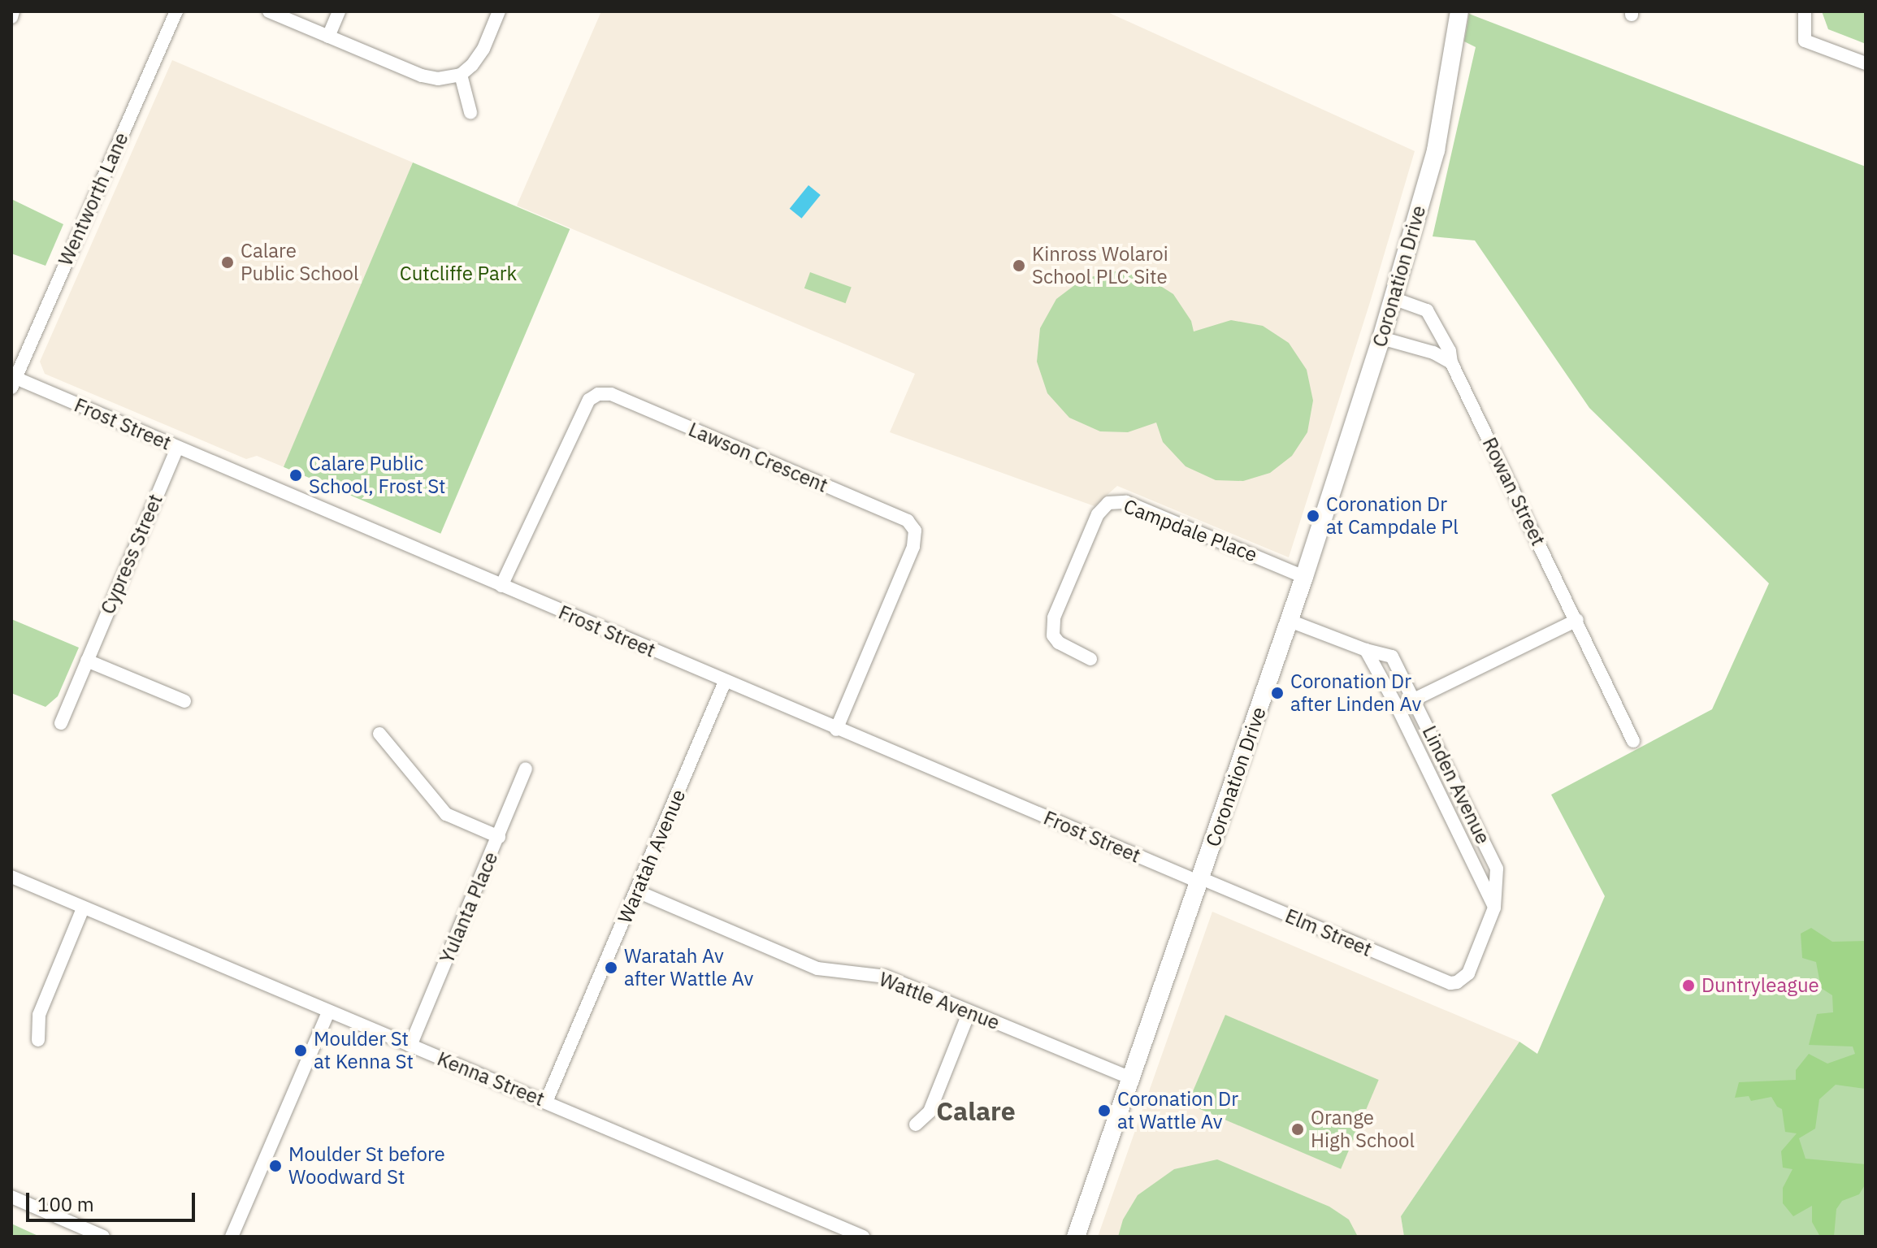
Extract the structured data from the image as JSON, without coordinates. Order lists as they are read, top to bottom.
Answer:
{
  "streets": {
    "main road": ["Coronation Drive"],
    "street": [
      "Wentworth Lane",
      "Frost Street",
      "Lawson Crescent",
      "Rowan Street",
      "Campdale Place",
      "Cypress Street",
      "Linden Avenue",
      "Waratah Avenue",
      "Yulanta Place",
      "Elm Street",
      "Wattle Avenue",
      "Kenna Street"
    ]
  },
  "crossings": [
    ["Wentworth Lane", "Frost Street"],
    ["Coronation Drive", "Frost Street"],
    ["Coronation Drive", "Rowan Street"],
    ["Coronation Drive", "Campdale Place"],
    ["Coronation Drive", "Linden Avenue"],
    ["Coronation Drive", "Elm Street"],
    ["Coronation Drive", "Wattle Avenue"],
    ["Frost Street", "Lawson Crescent"],
    ["Frost Street", "Cypress Street"],
    ["Frost Street", "Waratah Avenue"],
    ["Frost Street", "Elm Street"],
    ["Linden Avenue", "Elm Street"],
    ["Waratah Avenue", "Wattle Avenue"],
    ["Waratah Avenue", "Kenna Street"],
    ["Yulanta Place", "Kenna Street"]
  ],
  "districts": ["Calare"],
  "parks": ["Cutcliffe Park"],
  "places": [
    "Calare Public School",
    "Kinross Wolaroi School PLC Site",
    "Calare Public School, Frost St",
    "Coronation Dr at Campdale Pl",
    "Coronation Dr after Linden Av",
    "Waratah Av after Wattle Av",
    "Duntryleague",
    "Moulder St at Kenna St",
    "Coronation Dr at Wattle Av",
    "Orange High School",
    "Moulder St before Woodward St"
  ],
  "scale_bar": "100 m"
}
